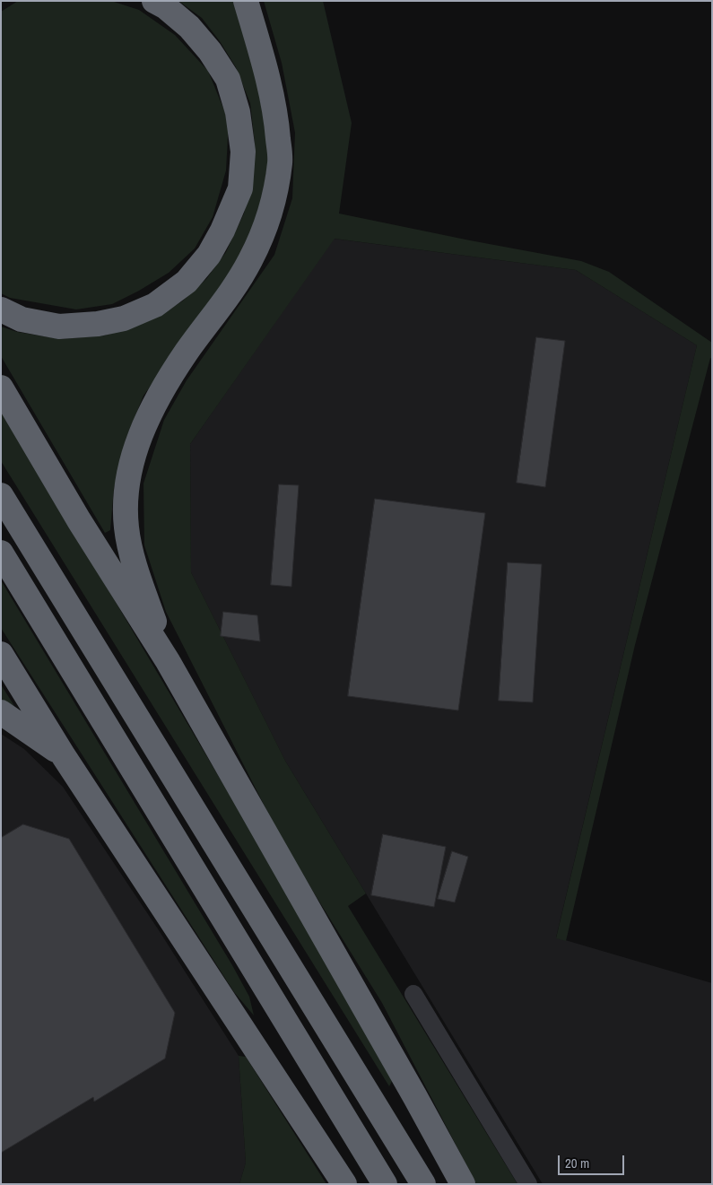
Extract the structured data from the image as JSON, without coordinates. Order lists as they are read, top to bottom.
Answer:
{
  "scale_bar": "20 m"
}
